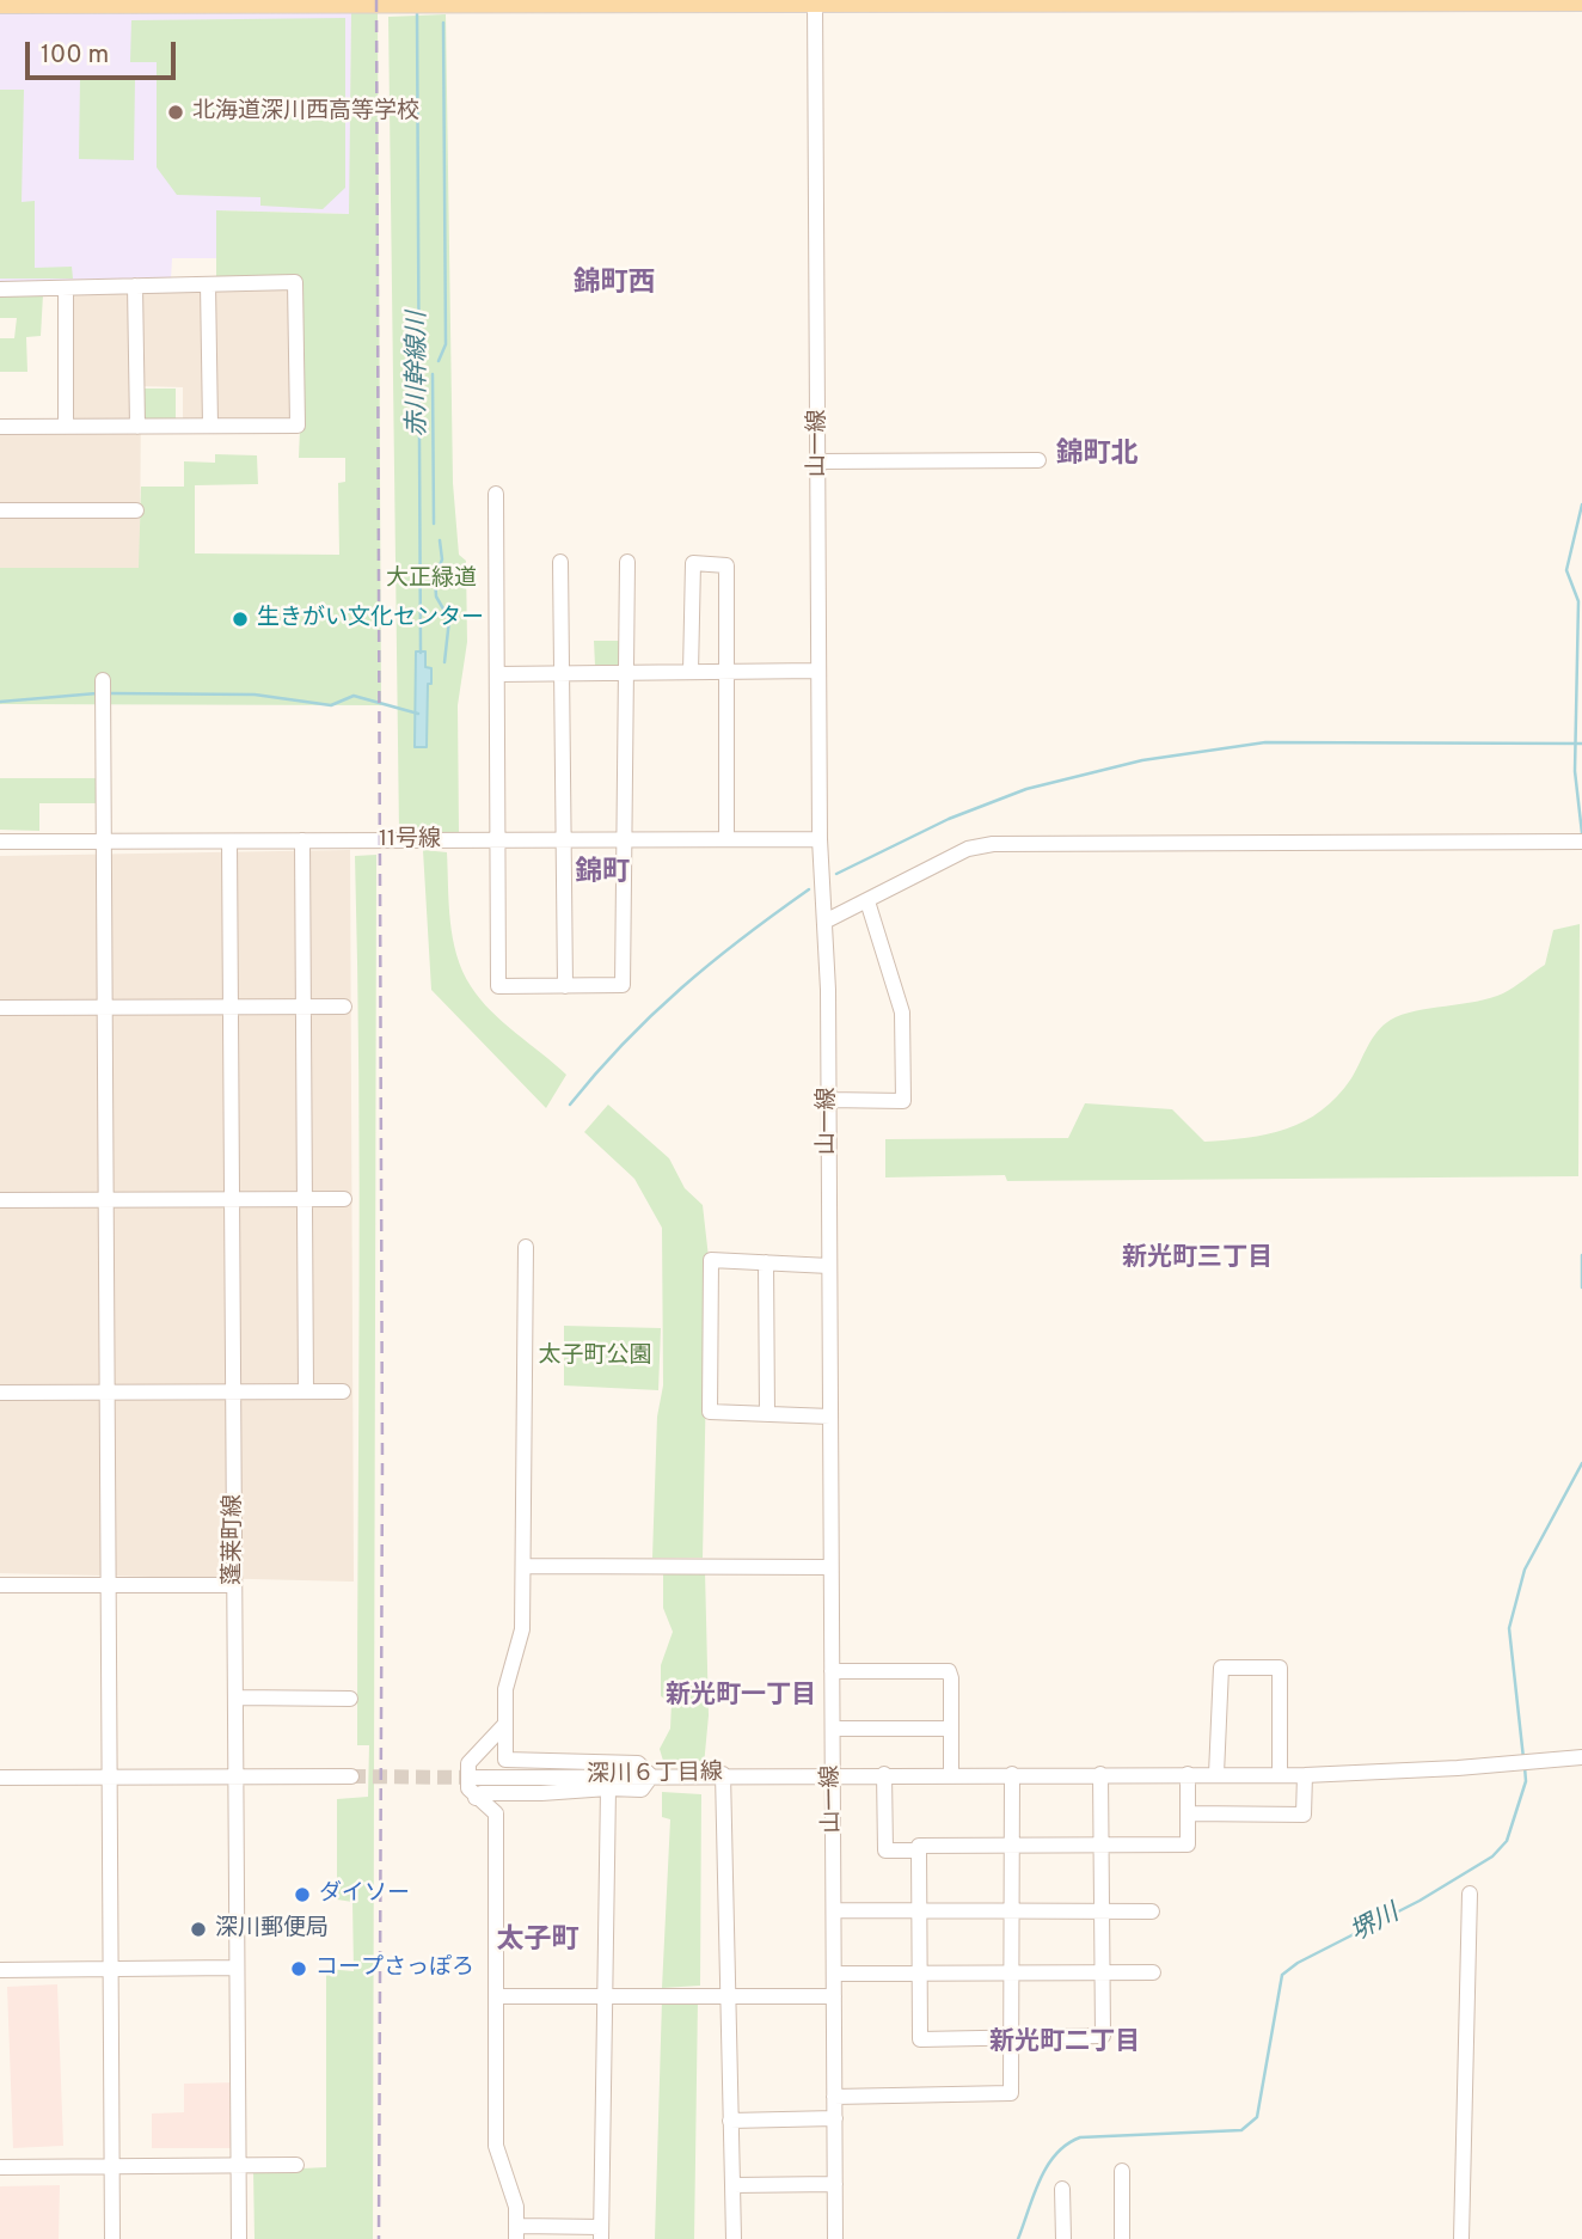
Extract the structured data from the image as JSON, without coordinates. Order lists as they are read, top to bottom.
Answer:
{
  "streets": {
    "street": [
      "山一線",
      "11号線",
      "蓬莱町線",
      "深川６丁目線"
    ]
  },
  "crossings": [
    ["山一線", "11号線"],
    ["山一線", "深川６丁目線"],
    ["11号線", "蓬莱町線"]
  ],
  "districts": [
    "錦町西",
    "錦町北",
    "錦町",
    "新光町三丁目",
    "新光町一丁目",
    "太子町",
    "新光町二丁目"
  ],
  "water": ["赤川幹線川", "堺川"],
  "parks": ["大正緑道", "太子町公園"],
  "places": [
    "北海道深川西高等学校",
    "生きがい文化センター",
    "ダイソー",
    "深川郵便局",
    "コープさっぽろ"
  ],
  "scale_bar": "100 m"
}
